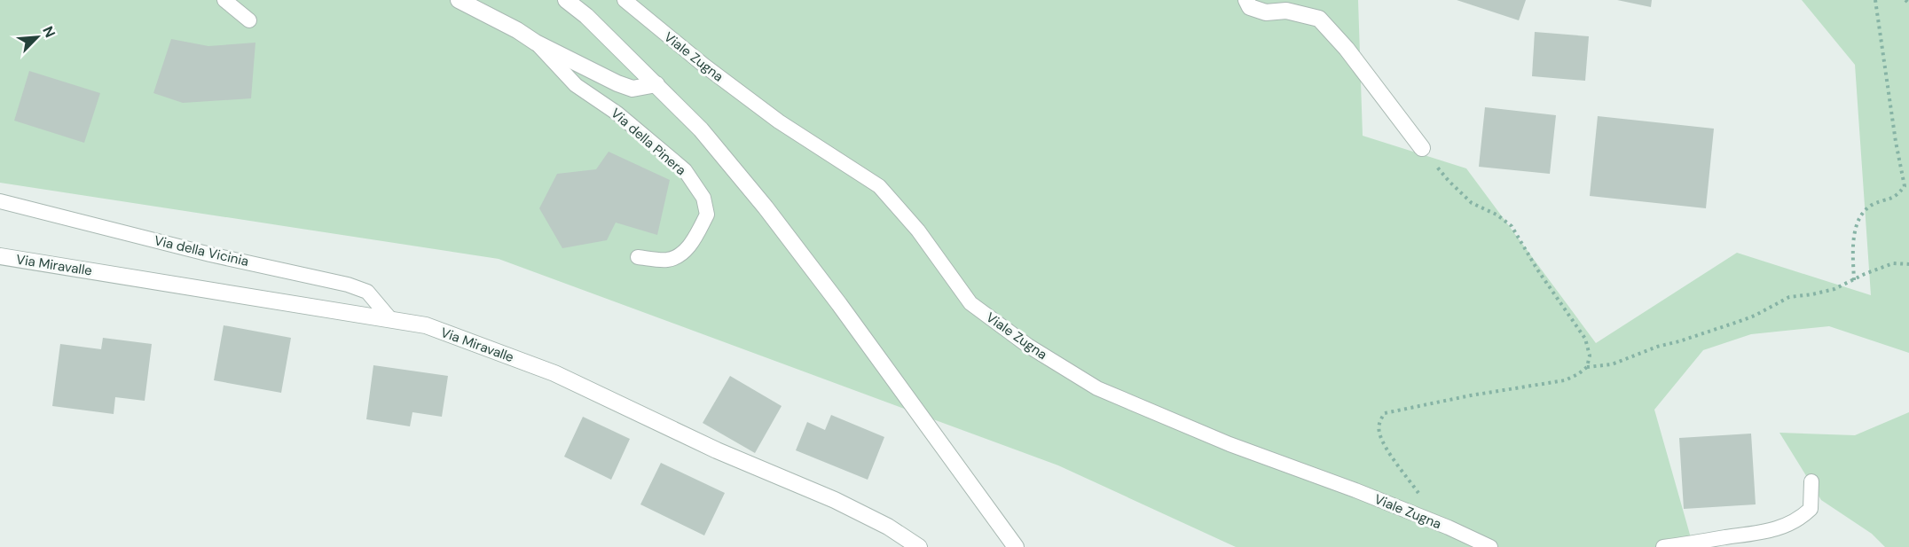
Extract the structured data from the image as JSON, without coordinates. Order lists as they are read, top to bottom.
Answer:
{
  "streets": {
    "street": ["Via Miravalle"],
    "lane": ["Viale Zugna", "Via della Pinera", "Via della Vicinia"]
  },
  "crossings": [
    ["Via della Vicinia", "Via Miravalle"]
  ],
  "north": "top right"
}
